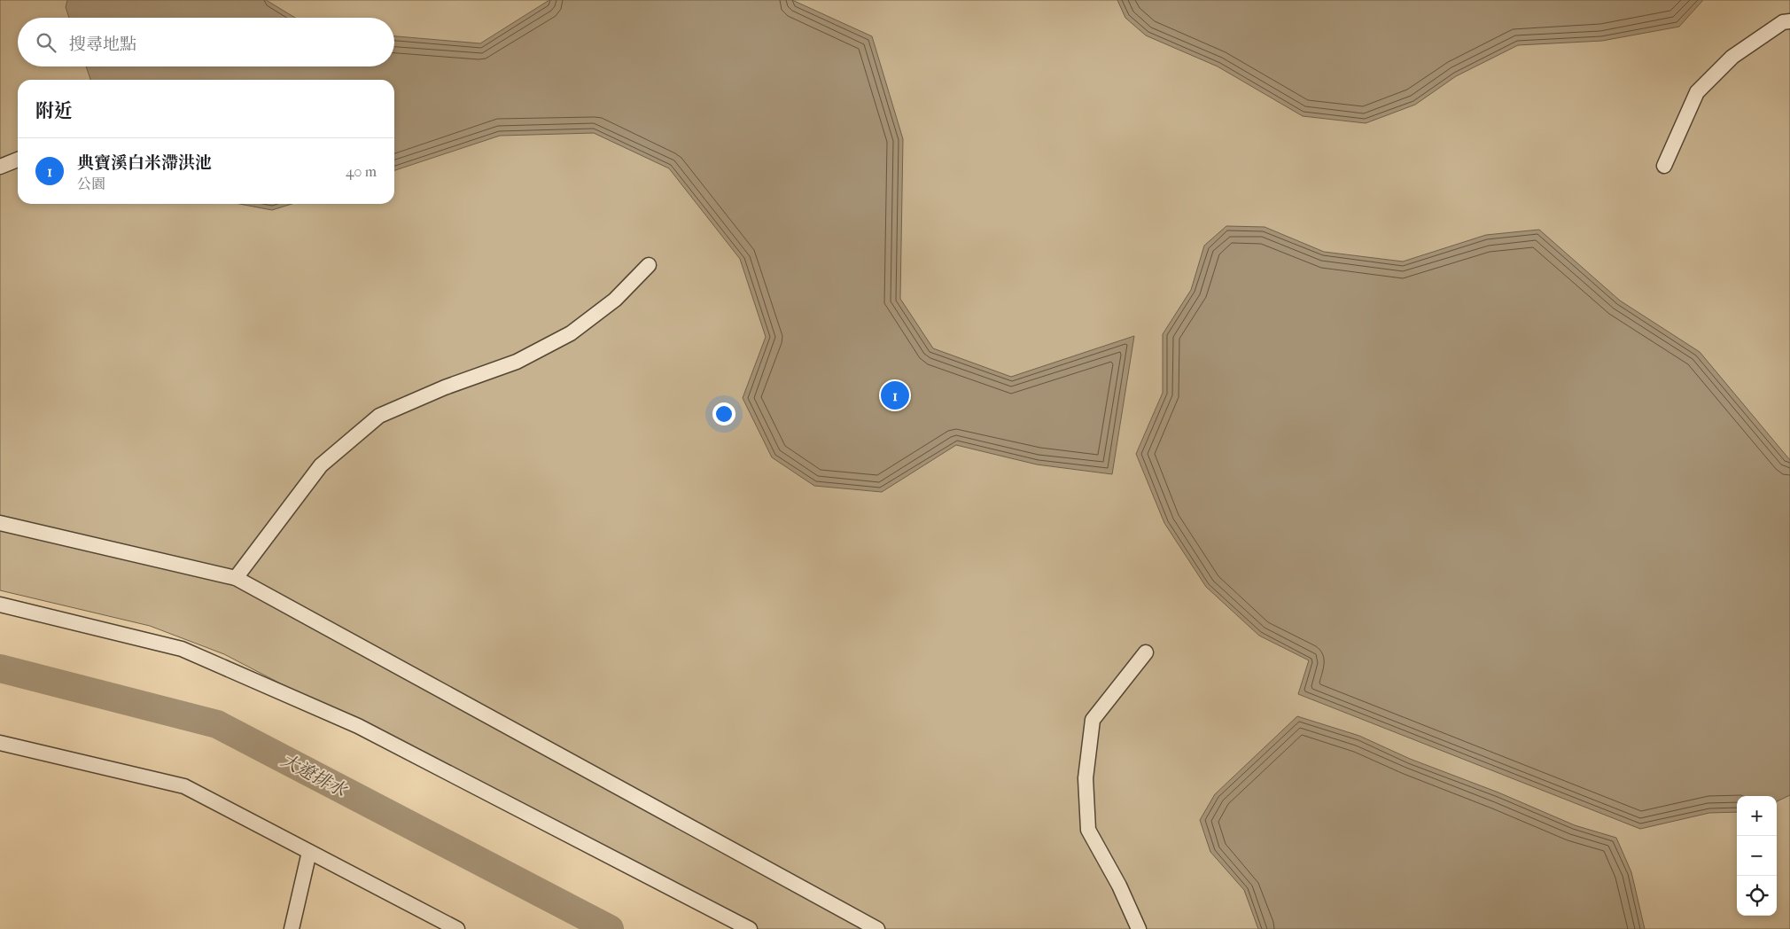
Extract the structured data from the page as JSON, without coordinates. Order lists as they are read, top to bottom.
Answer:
{
  "water": ["大遼排水"],
  "page": {
    "search": "搜尋地點",
    "heading": "附近",
    "list": [
      {
        "mark": "1",
        "name": "典寶溪白米滯洪池",
        "note": "公園",
        "value": "40 m"
      }
    ],
    "pins": "1",
    "map_buttons": ["+", "−"]
  }
}
